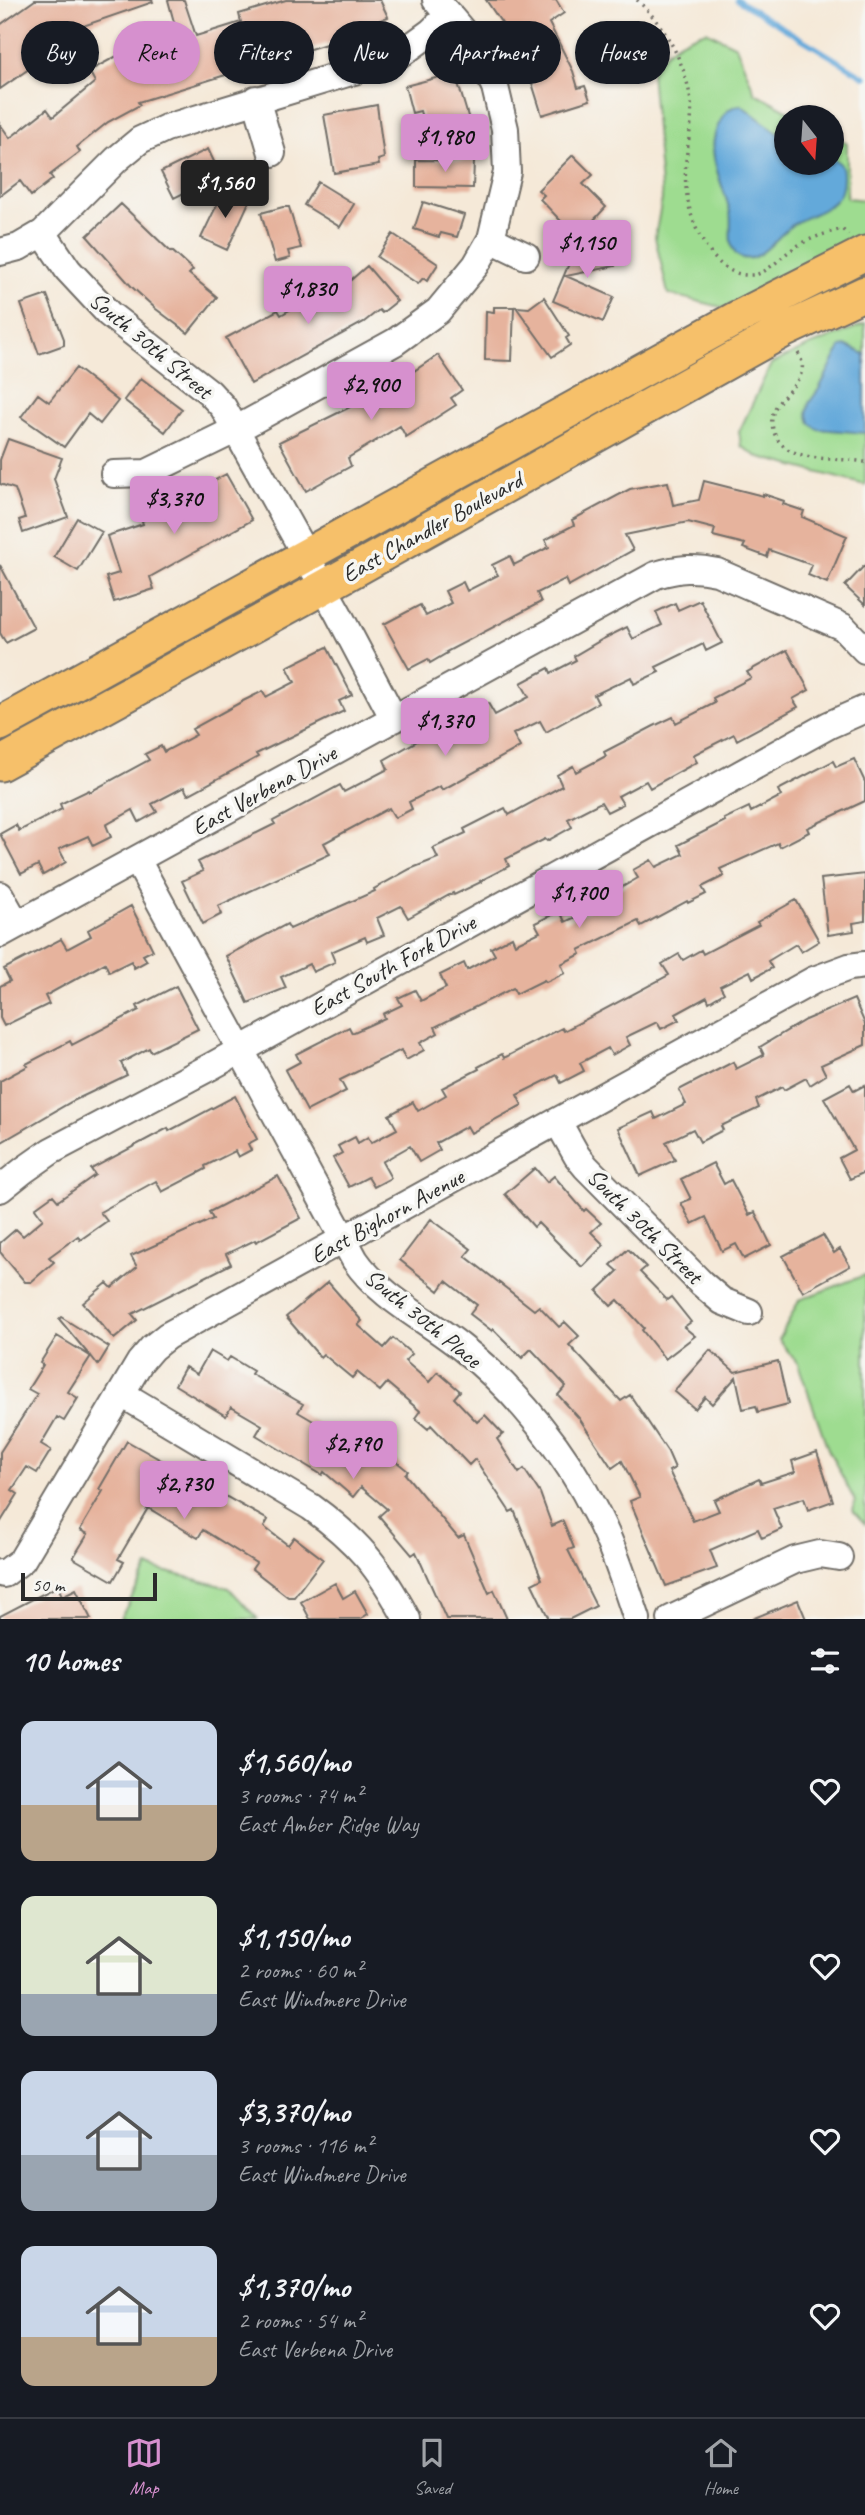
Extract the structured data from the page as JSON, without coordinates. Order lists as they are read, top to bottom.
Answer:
{
  "streets": {
    "main road": ["East Chandler Boulevard"],
    "street": [
      "South 30th Street",
      "East Verbena Drive",
      "East South Fork Drive",
      "East Bighorn Avenue",
      "South 30th Place"
    ]
  },
  "crossings": [
    ["South 30th Street", "East Chandler Boulevard"],
    ["South 30th Street", "East Verbena Drive"],
    ["South 30th Street", "East Bighorn Avenue"],
    ["East Verbena Drive", "South 30th Place"],
    ["East South Fork Drive", "South 30th Place"],
    ["East Bighorn Avenue", "South 30th Place"]
  ],
  "scale_bar": "50 m",
  "north": "bottom",
  "page": {
    "chip": [
      "Buy",
      "Rent",
      "Filters",
      "New",
      "Apartment",
      "House"
    ],
    "price": [
      "$1,980",
      "$1,560",
      "$1,150",
      "$1,830",
      "$2,900",
      "$3,370",
      "$1,370",
      "$1,700",
      "$2,790",
      "$2,730"
    ],
    "scale": "50 m",
    "heading": "10 homes",
    "list": [
      {
        "name": "$1,560/mo",
        "note": "3 rooms · 74 m² · East Amber Ridge Way"
      },
      {
        "name": "$1,150/mo",
        "note": "2 rooms · 60 m² · East Windmere Drive"
      },
      {
        "name": "$3,370/mo",
        "note": "3 rooms · 116 m² · East Windmere Drive"
      },
      {
        "name": "$1,370/mo",
        "note": "2 rooms · 54 m² · East Verbena Drive"
      }
    ],
    "tabs": ["Map", "Saved", "Home"]
  }
}
